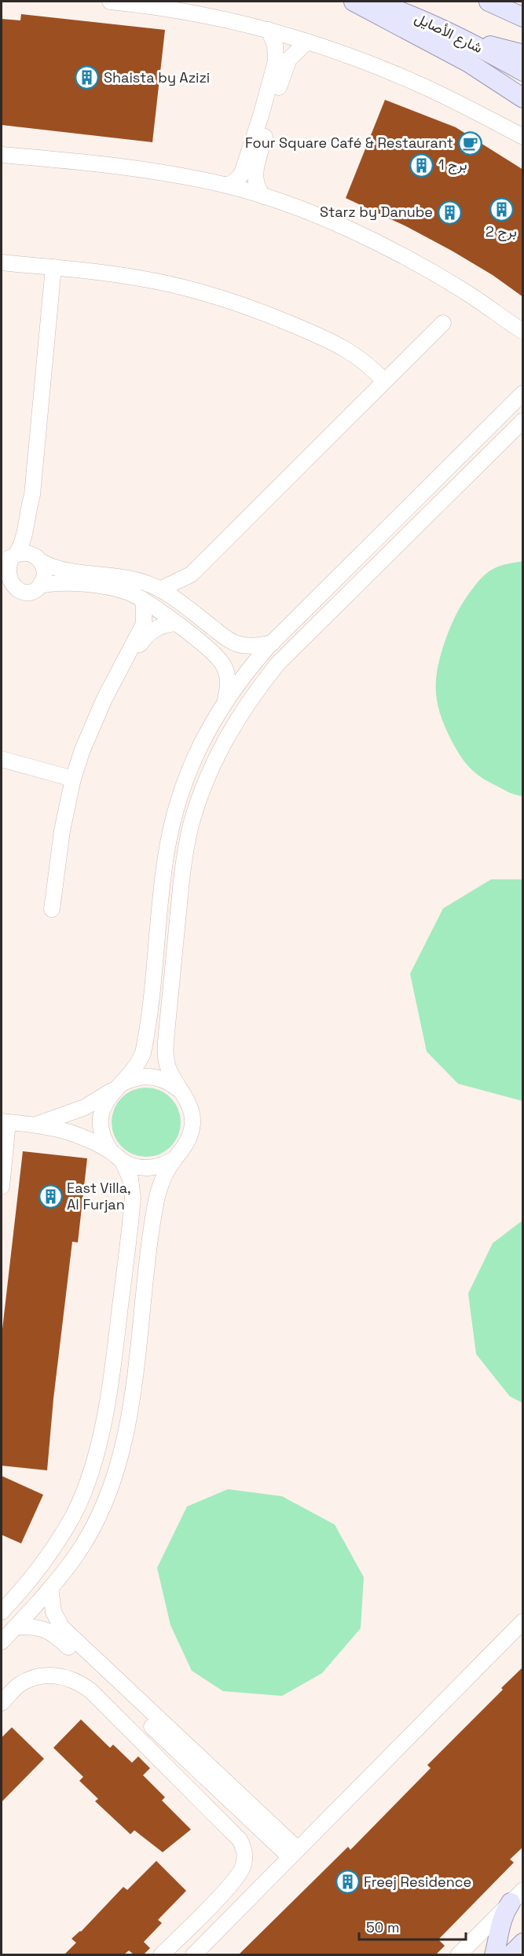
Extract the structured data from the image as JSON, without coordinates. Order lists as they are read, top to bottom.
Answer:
{
  "streets": {
    "main road": ["شارع الأصايل"]
  },
  "places": {
    "building": [
      "Shaista by Azizi",
      "برج 1",
      "برج 2",
      "Starz by Danube",
      "East Villa, Al Furjan",
      "Freej Residence"
    ],
    "cafe": ["Four Square Café & Restaurant"]
  },
  "scale_bar": "50 m"
}
